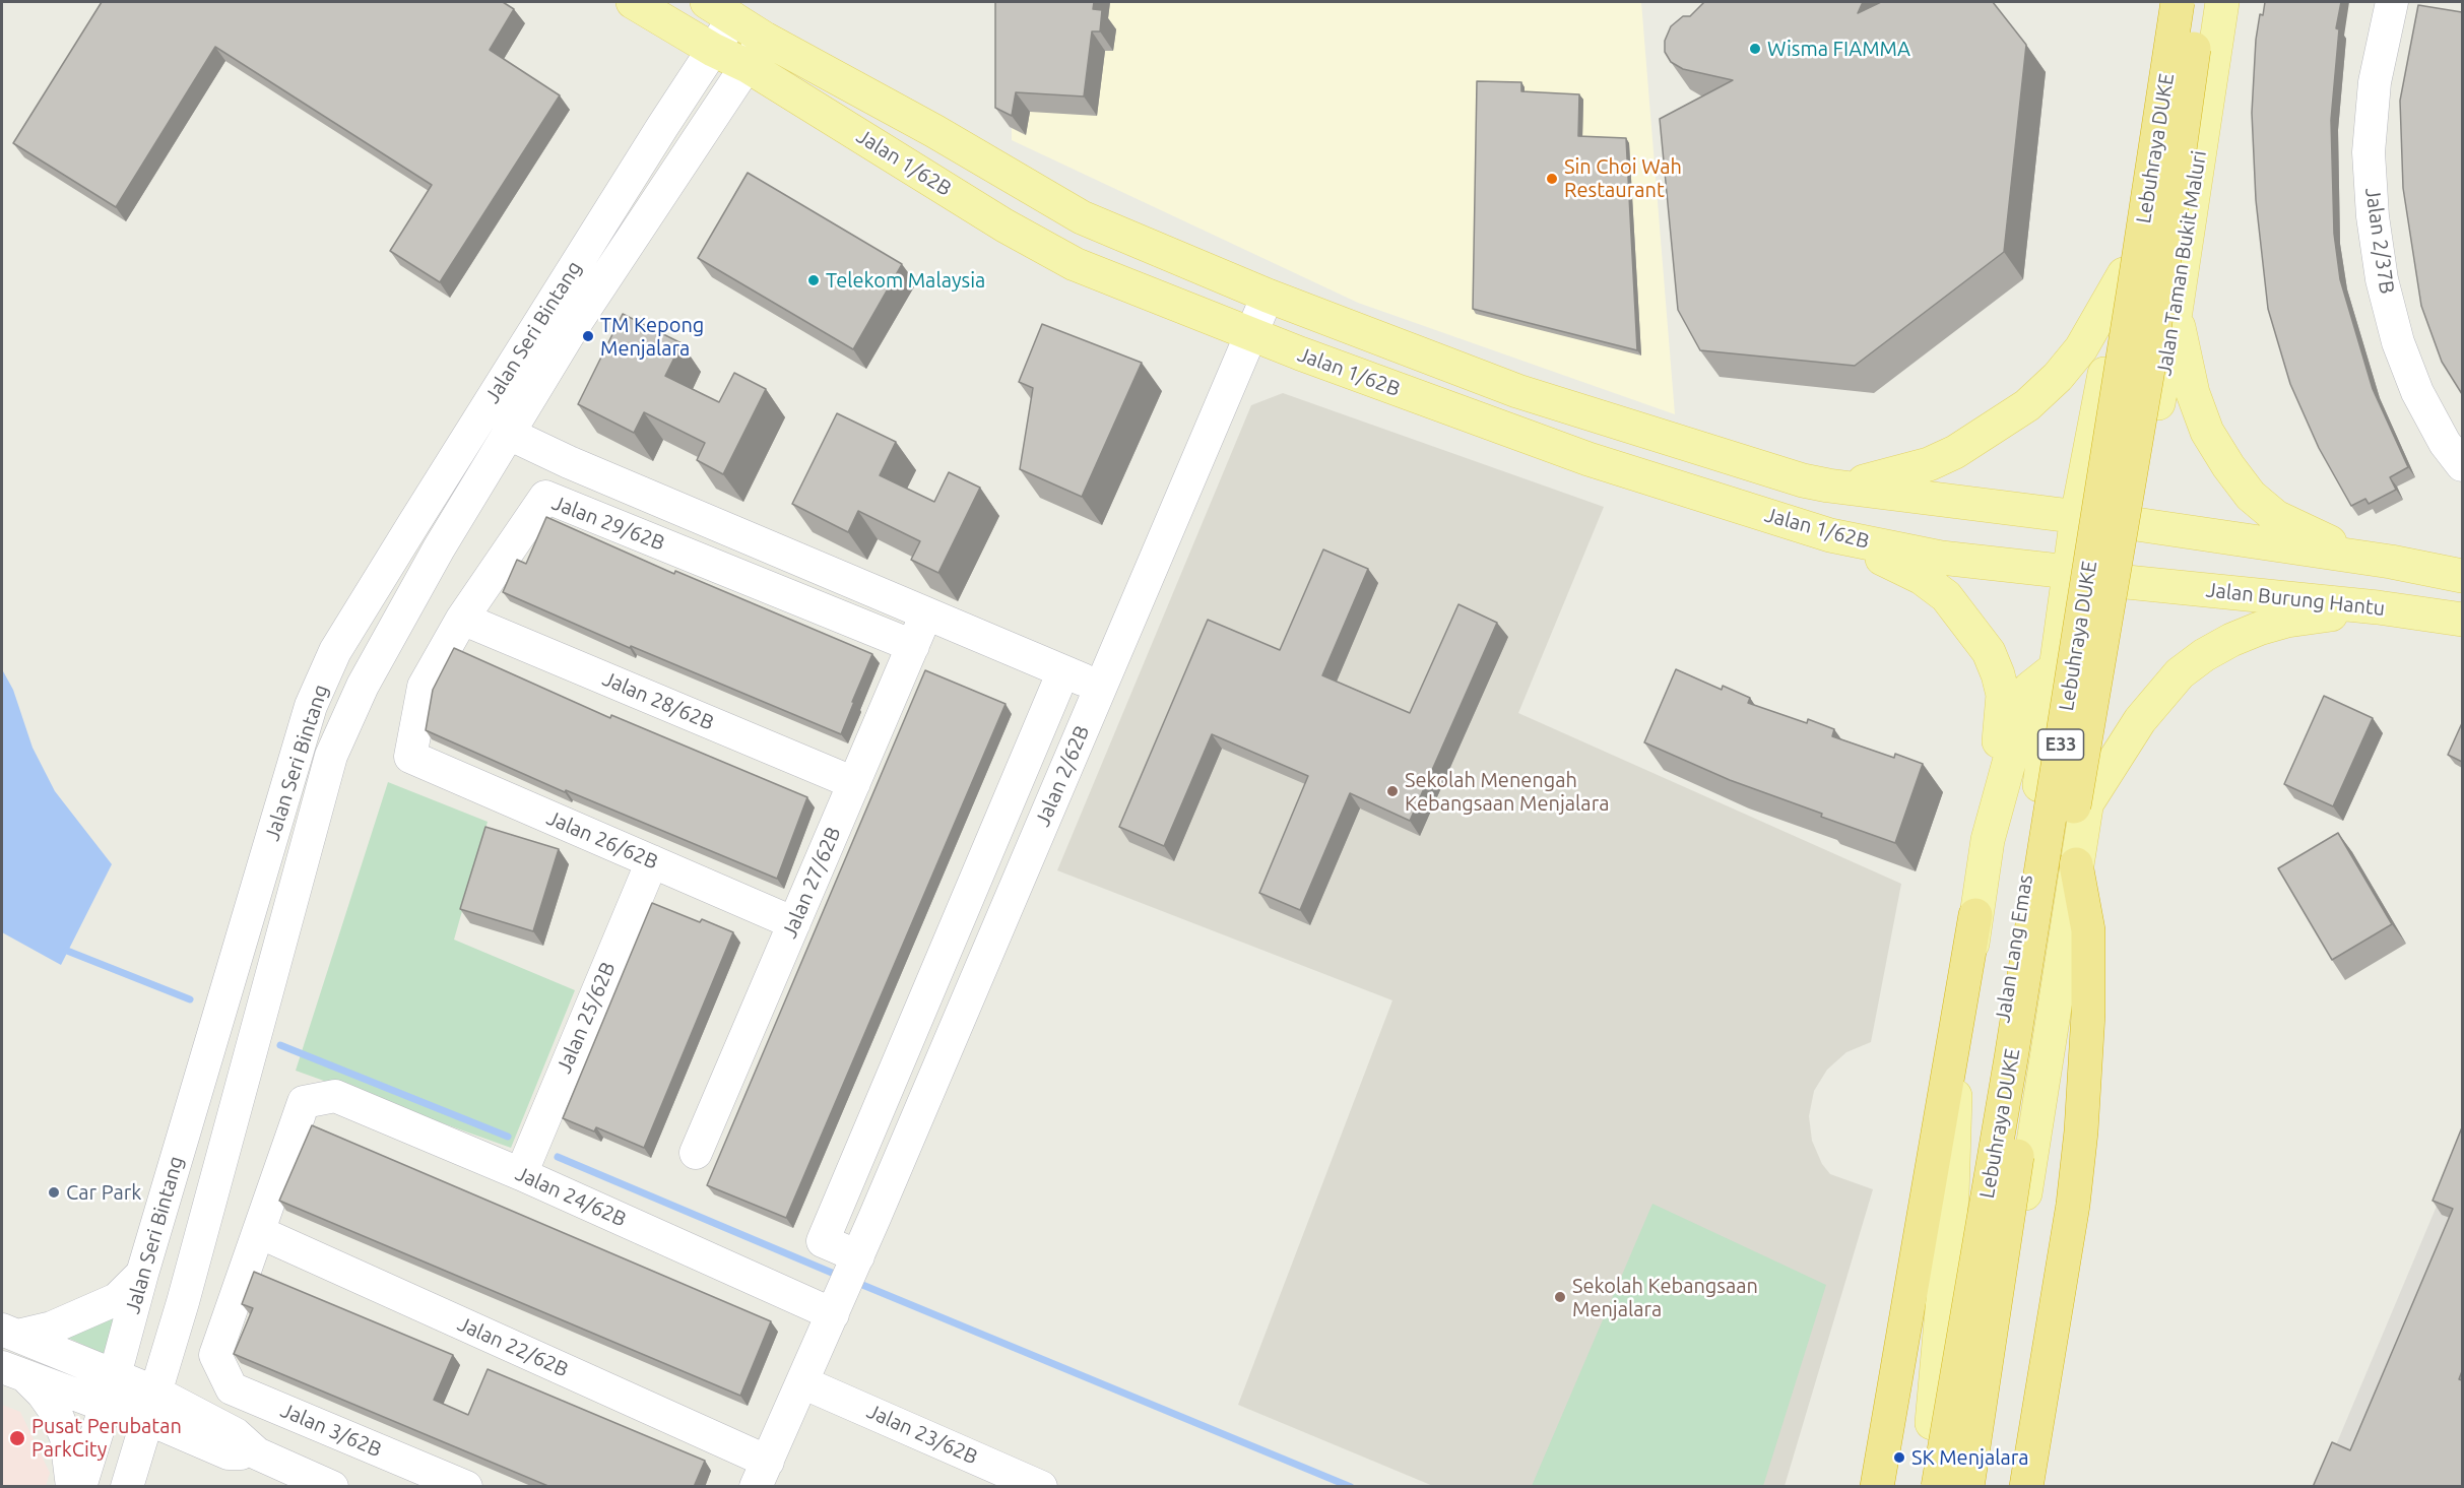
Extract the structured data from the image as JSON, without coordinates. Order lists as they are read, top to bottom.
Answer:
{
  "streets": {
    "highway": ["Lebuhraya DUKE", "E33"],
    "main road": [
      "Jalan 1/62B",
      "Jalan Taman Bukit Maluri",
      "Jalan Burung Hantu",
      "Jalan Lang Emas"
    ],
    "street": [
      "Jalan 2/37B",
      "Jalan Seri Bintang",
      "Jalan 29/62B",
      "Jalan 28/62B",
      "Jalan 2/62B",
      "Jalan 26/62B",
      "Jalan 27/62B",
      "Jalan 25/62B",
      "Jalan 24/62B",
      "Jalan 22/62B",
      "Jalan 3/62B",
      "Jalan 23/62B"
    ]
  },
  "crossings": [
    ["Jalan 1/62B", "Jalan Taman Bukit Maluri"],
    ["Jalan 1/62B", "Jalan Seri Bintang"],
    ["Jalan 1/62B", "Jalan Burung Hantu"],
    ["Jalan 1/62B", "Jalan 2/62B"],
    ["Jalan 1/62B", "Jalan Lang Emas"],
    ["Jalan Seri Bintang", "Jalan 29/62B"],
    ["Jalan 29/62B", "Jalan 28/62B"],
    ["Jalan 29/62B", "Jalan 2/62B"],
    ["Jalan 29/62B", "Jalan 26/62B"],
    ["Jalan 29/62B", "Jalan 27/62B"],
    ["Jalan 28/62B", "Jalan 27/62B"],
    ["Jalan 2/62B", "Jalan 24/62B"],
    ["Jalan 2/62B", "Jalan 22/62B"],
    ["Jalan 2/62B", "Jalan 23/62B"],
    ["Jalan 26/62B", "Jalan 27/62B"],
    ["Jalan 26/62B", "Jalan 25/62B"],
    ["Jalan 25/62B", "Jalan 24/62B"],
    ["Jalan 24/62B", "Jalan 22/62B"],
    ["Jalan 24/62B", "Jalan 3/62B"],
    ["Jalan 22/62B", "Jalan 3/62B"]
  ],
  "places": [
    "Wisma FIAMMA",
    "Sin Choi Wah Restaurant",
    "Telekom Malaysia",
    "TM Kepong Menjalara",
    "Sekolah Menengah Kebangsaan Menjalara",
    "Car Park",
    "Sekolah Kebangsaan Menjalara",
    "Pusat Perubatan ParkCity",
    "SK Menjalara"
  ]
}
